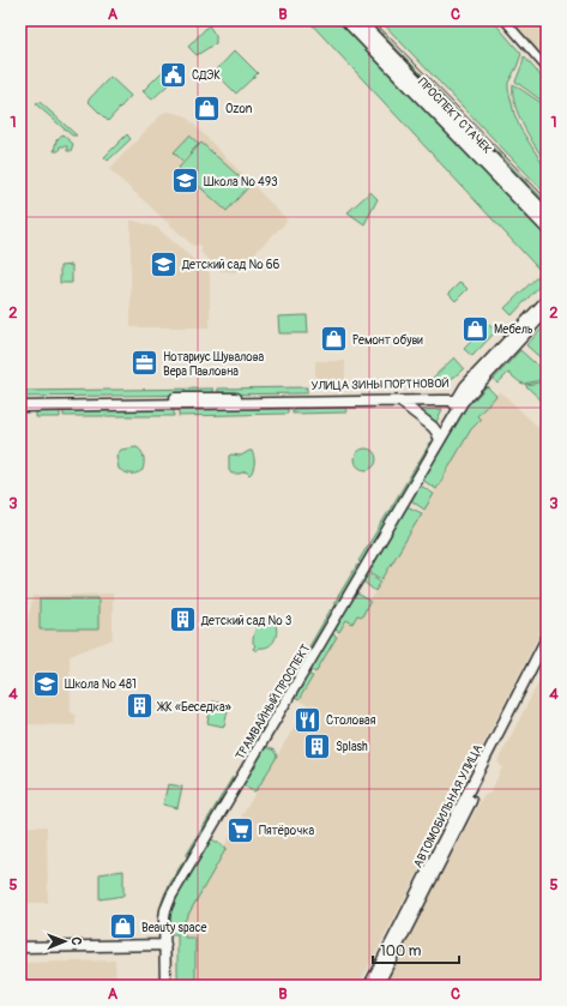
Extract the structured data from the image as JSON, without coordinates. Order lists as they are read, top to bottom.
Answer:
{
  "streets": {
    "main road": [
      "ПРОСПЕКТ СТАЧЕК",
      "УЛИЦА ЗИНЫ ПОРТНОВОЙ",
      "ТРАМВАЙНЫЙ ПРОСПЕКТ",
      "АВТОМОБИЛЬНАЯ УЛИЦА"
    ]
  },
  "crossings": [
    ["УЛИЦА ЗИНЫ ПОРТНОВОЙ", "ТРАМВАЙНЫЙ ПРОСПЕКТ"]
  ],
  "places": {
    "public building": ["СДЭК"],
    "shop": [
      "Ozon",
      "Мебель",
      "Ремонт обуви",
      "Beauty space"
    ],
    "school or university": ["Школа № 493", "Детский сад № 66", "Школа № 481"],
    "office": ["Нотариус Шувалова Вера Павловна"],
    "building": ["Детский сад № 3", "ЖК «Беседка»", "Splash"],
    "restaurant": ["Столовая"],
    "supermarket": ["Пятёрочка"]
  },
  "scale_bar": "100 m",
  "north": "right",
  "grid": {
    "columns": ["A", "B", "C"],
    "rows": [
      "1",
      "2",
      "3",
      "4",
      "5"
    ]
  }
}
